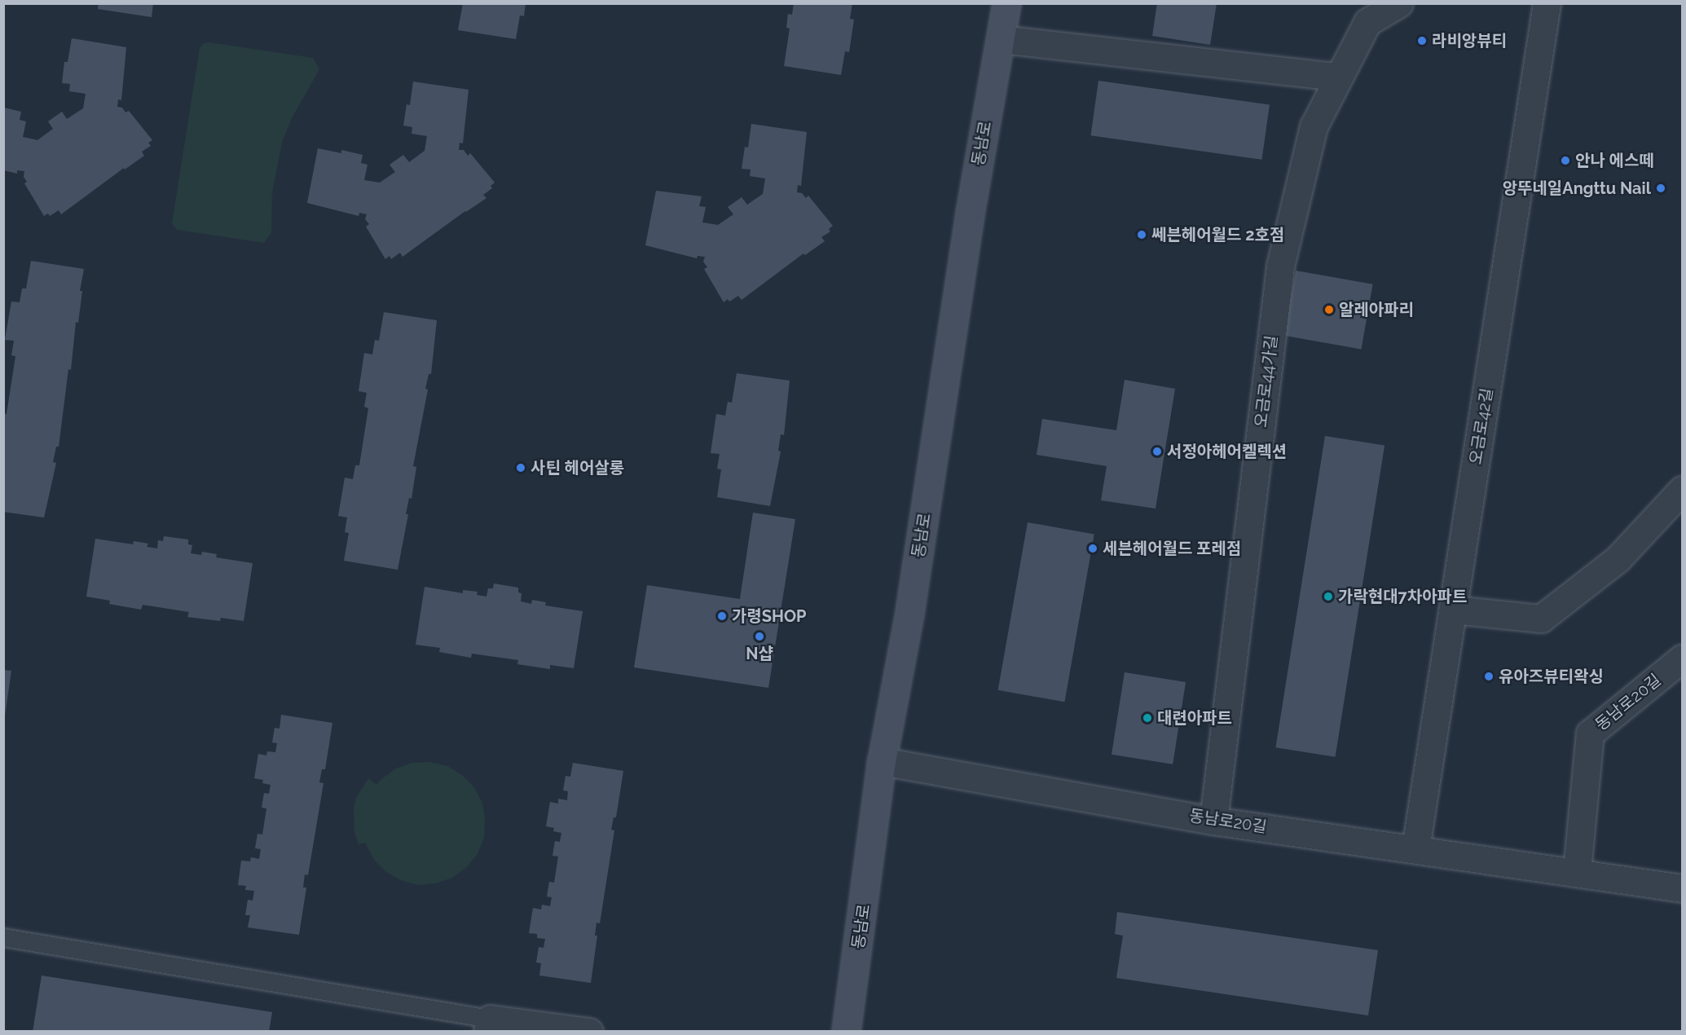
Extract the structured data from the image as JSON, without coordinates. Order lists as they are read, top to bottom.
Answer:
{
  "streets": {
    "main road": ["동남로"],
    "street": ["오금로44가길", "오금로42길", "동남로20길"]
  },
  "crossings": [
    ["동남로", "동남로20길"],
    ["오금로44가길", "동남로20길"],
    ["오금로42길", "동남로20길"]
  ],
  "places": [
    "라비앙뷰티",
    "안나 에스떼",
    "앙뚜네일Angttu Nail",
    "쎄븐헤어월드 2호점",
    "알레아파리",
    "서정아헤어켈렉션",
    "사틴 헤어살롱",
    "세븐헤어월드 포레점",
    "가락현대7차아파트",
    "가령SHOP",
    "N샵",
    "유아즈뷰티왁싱",
    "대련아파트"
  ]
}
